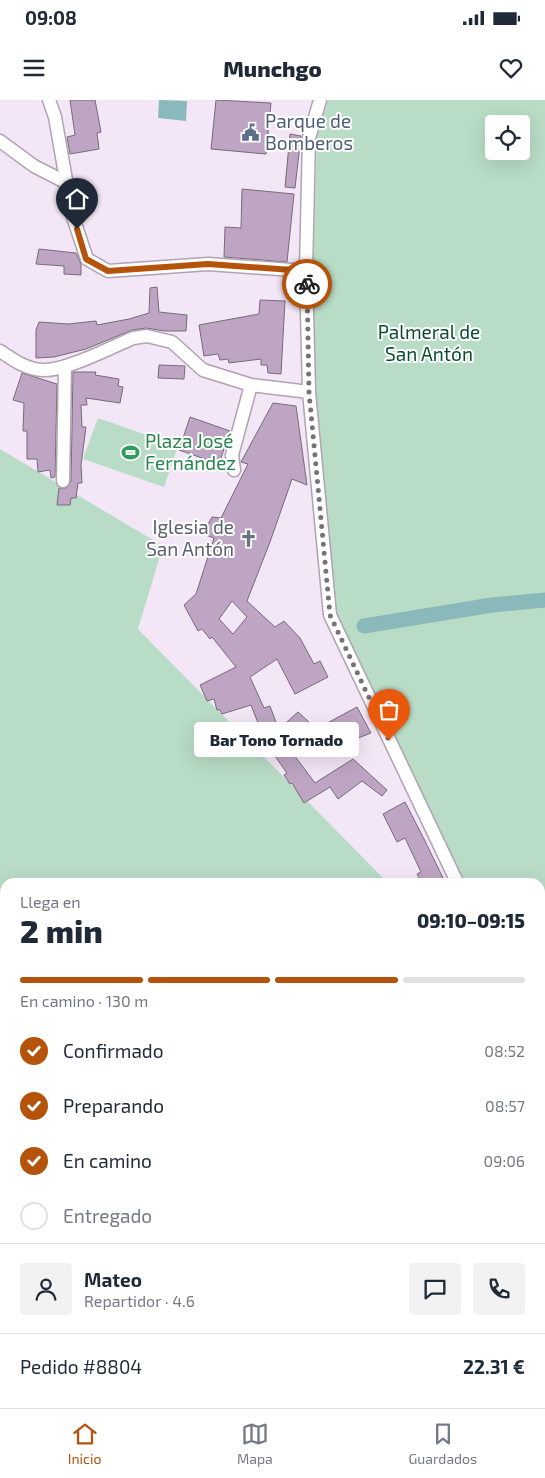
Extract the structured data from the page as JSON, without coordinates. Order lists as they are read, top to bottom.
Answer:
{
  "parks": ["Palmeral de San Antón"],
  "places": {
    "public building": ["Parque de Bomberos"],
    "sports": ["Plaza José Fernández"],
    "church": ["Iglesia de San Antón"],
    "other": ["Bar Tono Tornado"]
  },
  "page": {
    "status": "09:08",
    "header": "Munchgo",
    "bubble": "Bar Tono Tornado",
    "heading": ["2 min", "Llega en", "09:10–09:15"],
    "panel": [
      "Mateo",
      "Repartidor · 4.6",
      "Pedido #8804",
      "22.31 €"
    ],
    "bar": "En camino · 130 m",
    "list": [
      ["Confirmado", "08:52"],
      ["Preparando", "08:57"],
      ["En camino", "09:06"],
      "Entregado"
    ],
    "tabs": ["Inicio", "Mapa", "Guardados"]
  }
}
